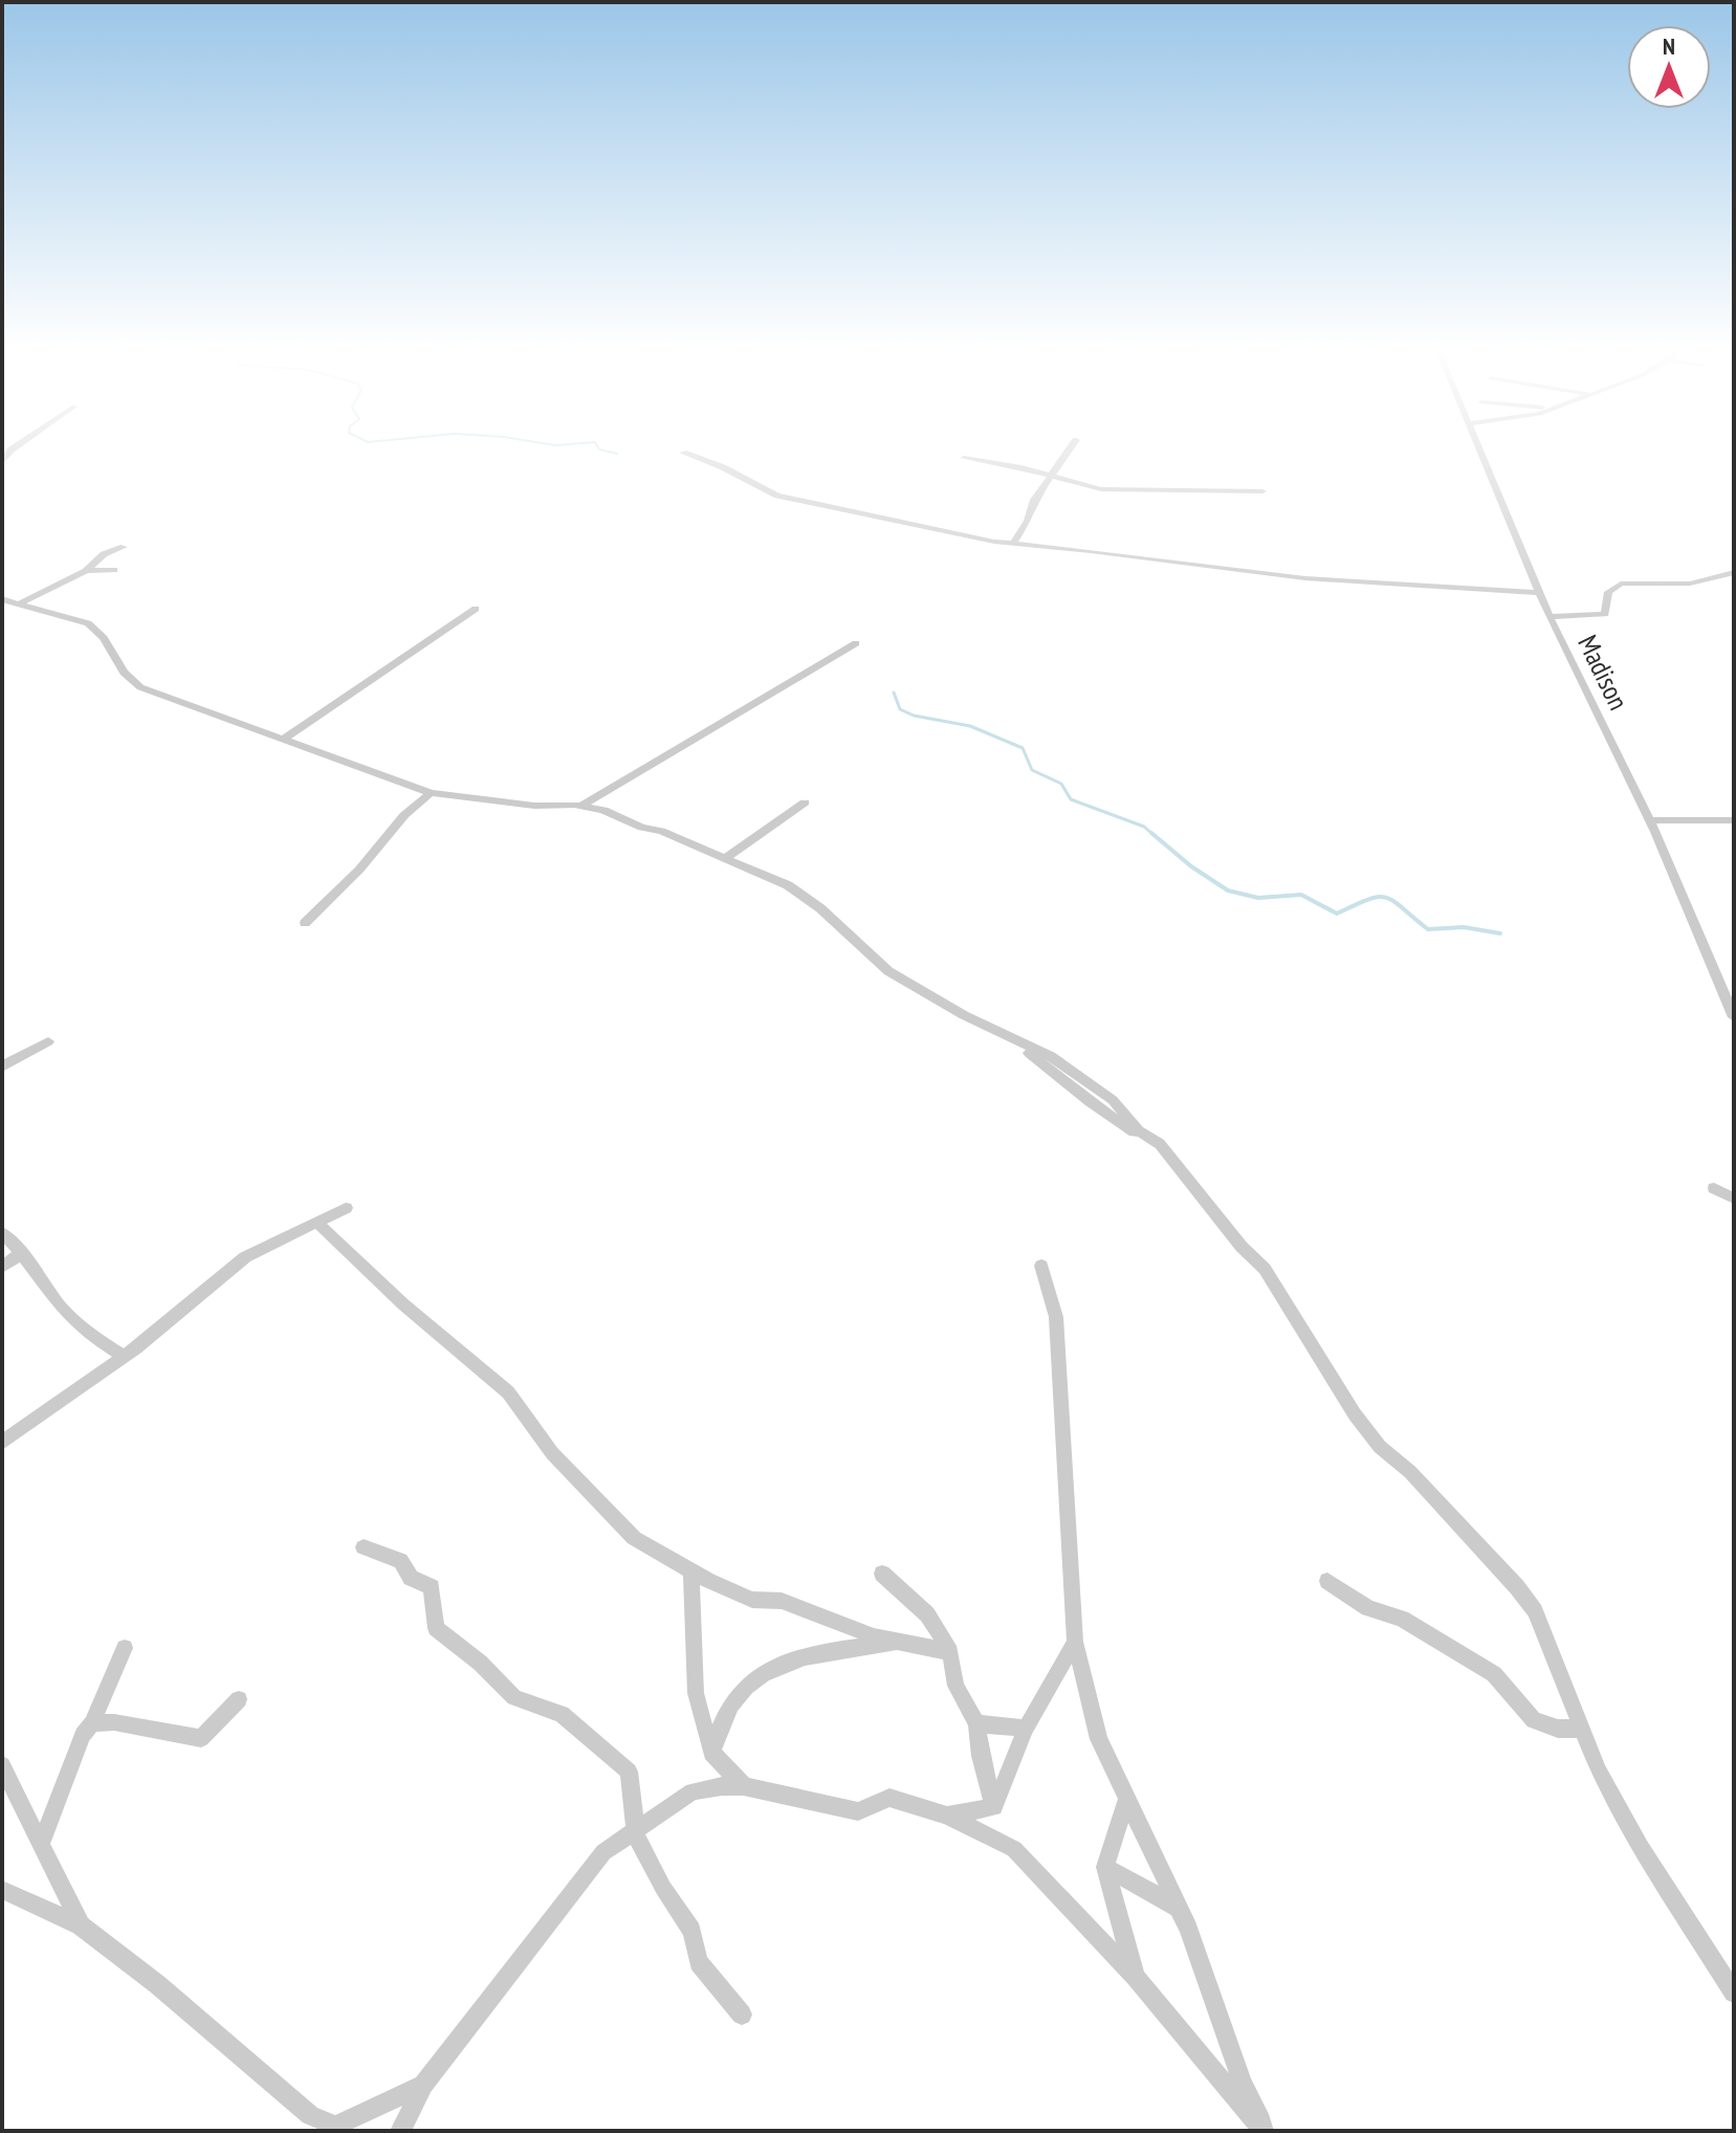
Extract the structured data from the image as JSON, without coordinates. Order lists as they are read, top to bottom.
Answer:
{
  "streets": {
    "street": ["Madison"]
  },
  "north": "top"
}
